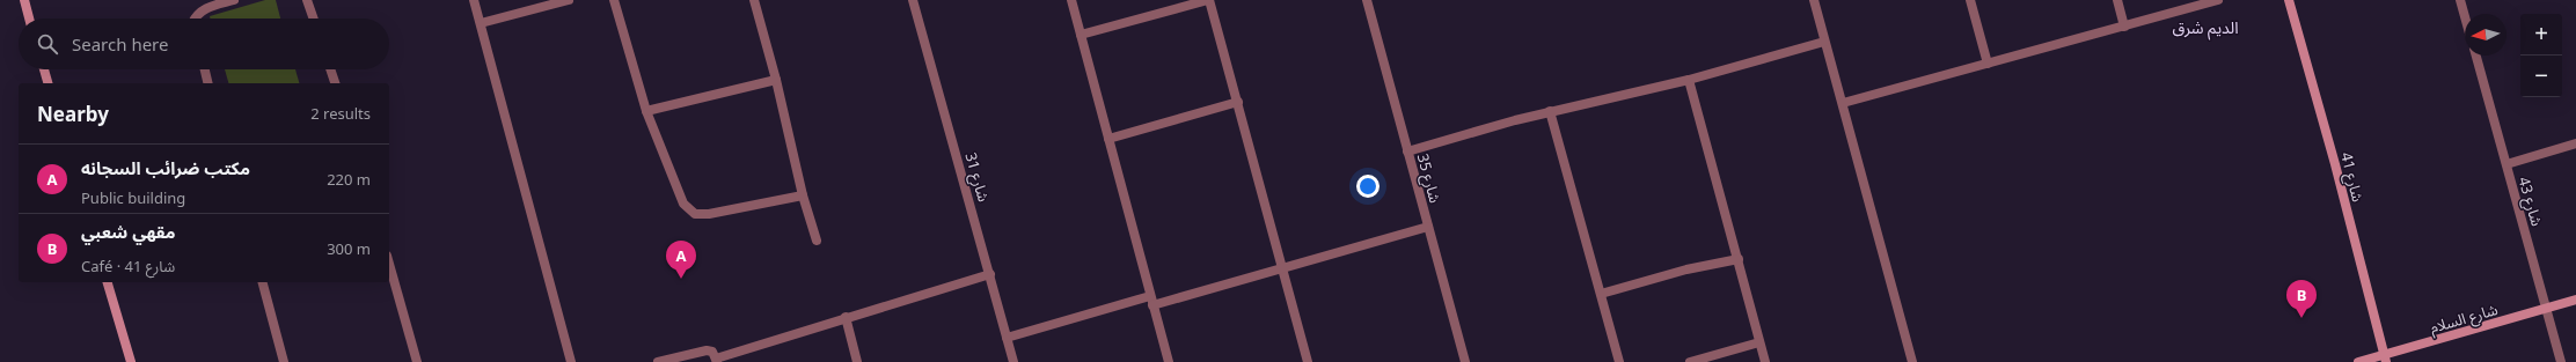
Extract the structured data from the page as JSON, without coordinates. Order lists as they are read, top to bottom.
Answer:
{
  "streets": {
    "street": [
      "شارع 31",
      "شارع 41",
      "شارع 35",
      "شارع 43",
      "شارع السلام"
    ]
  },
  "crossings": [
    ["شارع 41", "شارع السلام"],
    ["شارع 43", "شارع السلام"]
  ],
  "districts": ["الديم شرق"],
  "north": "left",
  "page": {
    "map_buttons": ["+", "−"],
    "search": "Search here",
    "heading": ["Nearby", "2 results"],
    "list": [
      {
        "mark": "A",
        "name": "مكتب ضرائب السجانه",
        "note": "Public building",
        "value": "220 m"
      },
      {
        "mark": "B",
        "name": "مقهي شعبي",
        "note": "Café · شارع 41",
        "value": "300 m"
      }
    ],
    "pins": ["A", "B"]
  }
}
